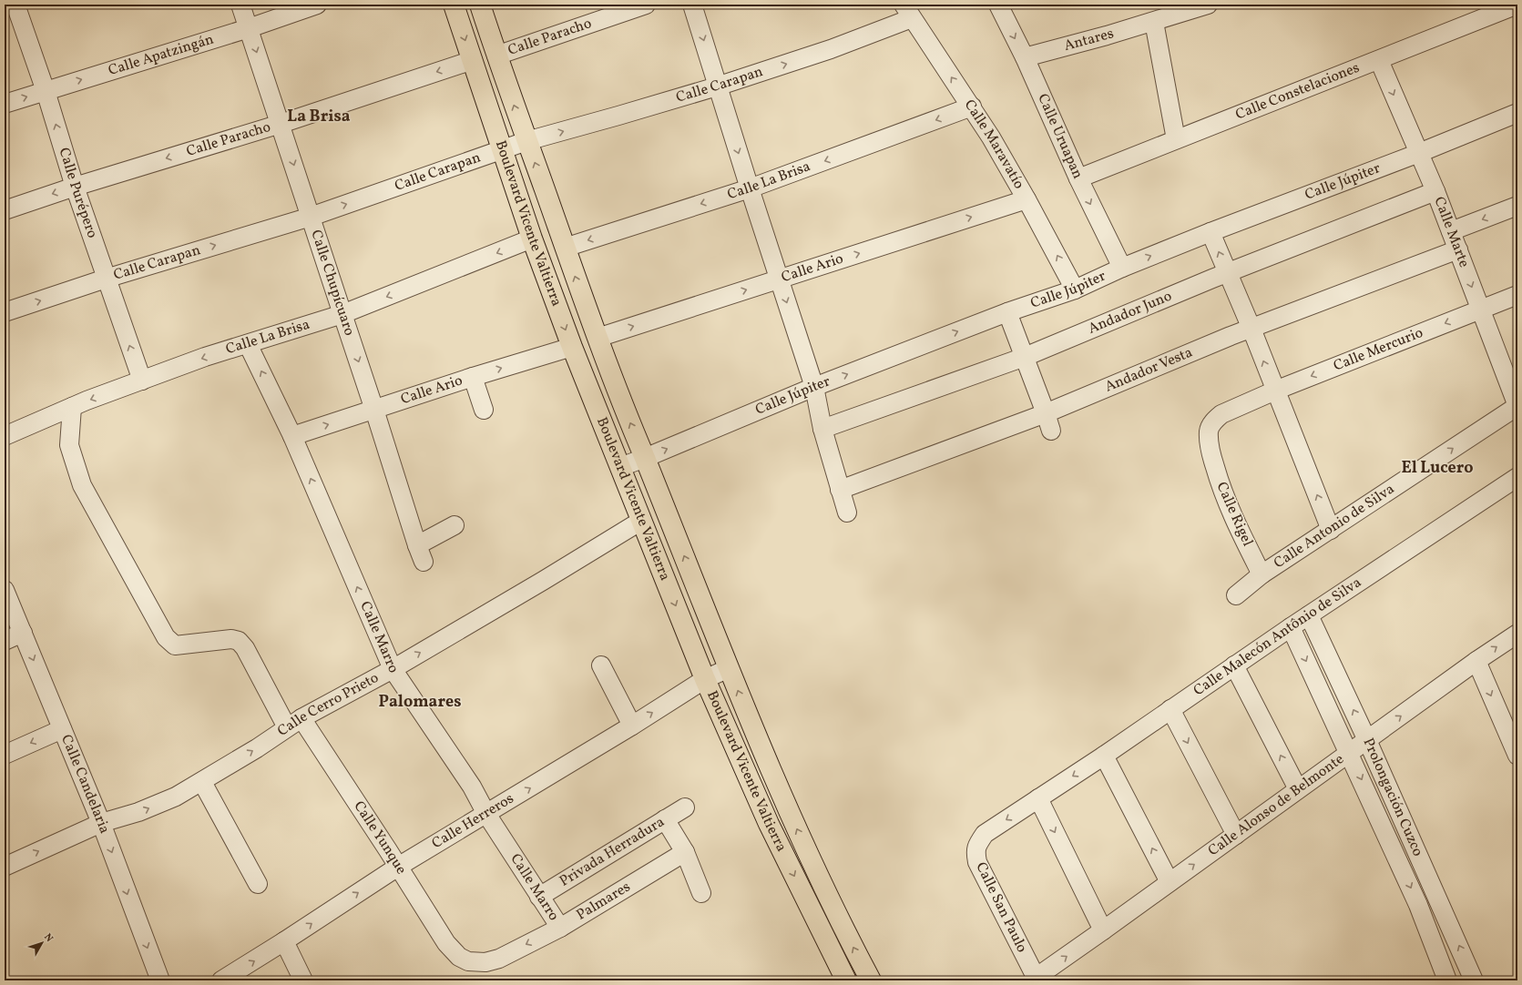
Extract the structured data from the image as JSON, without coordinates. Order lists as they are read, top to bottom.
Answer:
{
  "streets": {
    "main road": ["Boulevard Vicente Valtierra"],
    "street": [
      "Calle Paracho",
      "Antares",
      "Calle Apatzingán",
      "Calle Carapan",
      "Calle Constelaciones",
      "Calle Uruapan",
      "Calle Maravatío",
      "Calle La Brisa",
      "Calle Júpiter",
      "Calle Purépero",
      "Calle Marte",
      "Calle Ario",
      "Calle Chupícuaro",
      "Andador Juno",
      "Calle Mercurio",
      "Andador Vesta",
      "Calle Rigel",
      "Calle Antonio de Silva",
      "Calle Marro",
      "Calle Malecón Antônio de Silva",
      "Calle Cerro Prieto",
      "Calle Candelaria",
      "Prolongación Cuzco",
      "Calle Alonso de Belmonte",
      "Calle Herreros",
      "Calle Yunque",
      "Privada Herradura",
      "Palmares",
      "Calle San Paulo"
    ]
  },
  "crossings": [
    ["Calle Paracho", "Calle Purépero"],
    ["Calle Paracho", "Boulevard Vicente Valtierra"],
    ["Calle Paracho", "Calle Chupícuaro"],
    ["Antares", "Calle Uruapan"],
    ["Calle Apatzingán", "Calle Purépero"],
    ["Calle Apatzingán", "Calle Chupícuaro"],
    ["Calle Carapan", "Calle Maravatío"],
    ["Calle Carapan", "Calle Purépero"],
    ["Calle Carapan", "Boulevard Vicente Valtierra"],
    ["Calle Carapan", "Calle Chupícuaro"],
    ["Calle Constelaciones", "Calle Uruapan"],
    ["Calle Constelaciones", "Calle Marte"],
    ["Calle Uruapan", "Calle Júpiter"],
    ["Calle Maravatío", "Calle La Brisa"],
    ["Calle Maravatío", "Calle Júpiter"],
    ["Calle Maravatío", "Calle Ario"],
    ["Calle La Brisa", "Calle Purépero"],
    ["Calle La Brisa", "Boulevard Vicente Valtierra"],
    ["Calle La Brisa", "Calle Chupícuaro"],
    ["Calle La Brisa", "Calle Marro"],
    ["Calle La Brisa", "Calle Yunque"],
    ["Calle Júpiter", "Boulevard Vicente Valtierra"],
    ["Calle Júpiter", "Calle Marte"],
    ["Boulevard Vicente Valtierra", "Calle Ario"],
    ["Boulevard Vicente Valtierra", "Calle Cerro Prieto"],
    ["Boulevard Vicente Valtierra", "Calle Herreros"],
    ["Calle Marte", "Andador Juno"],
    ["Calle Marte", "Calle Mercurio"],
    ["Calle Marte", "Andador Vesta"],
    ["Calle Marte", "Calle Antonio de Silva"],
    ["Calle Ario", "Calle Chupícuaro"],
    ["Calle Ario", "Calle Marro"],
    ["Calle Mercurio", "Calle Rigel"],
    ["Calle Rigel", "Calle Antonio de Silva"],
    ["Calle Marro", "Calle Cerro Prieto"],
    ["Calle Marro", "Calle Herreros"],
    ["Calle Marro", "Privada Herradura"],
    ["Calle Marro", "Palmares"],
    ["Calle Malecón Antônio de Silva", "Prolongación Cuzco"],
    ["Calle Malecón Antônio de Silva", "Calle San Paulo"],
    ["Calle Cerro Prieto", "Calle Candelaria"],
    ["Calle Cerro Prieto", "Calle Yunque"],
    ["Prolongación Cuzco", "Calle Alonso de Belmonte"],
    ["Calle Alonso de Belmonte", "Calle San Paulo"],
    ["Calle Herreros", "Calle Yunque"],
    ["Calle Yunque", "Palmares"]
  ],
  "one_way": [
    "Calle Paracho",
    "Calle Apatzingán",
    "Calle Carapan",
    "Calle Uruapan",
    "Calle Maravatío",
    "Calle La Brisa",
    "Calle Júpiter",
    "Calle Purépero",
    "Calle Marte",
    "Calle Ario",
    "Calle Chupícuaro",
    "Calle Mercurio",
    "Calle Antonio de Silva",
    "Calle Marro",
    "Calle Cerro Prieto",
    "Calle Alonso de Belmonte",
    "Calle Herreros",
    "Palmares"
  ],
  "districts": ["La Brisa", "El Lucero", "Palomares"],
  "north": "top right"
}
